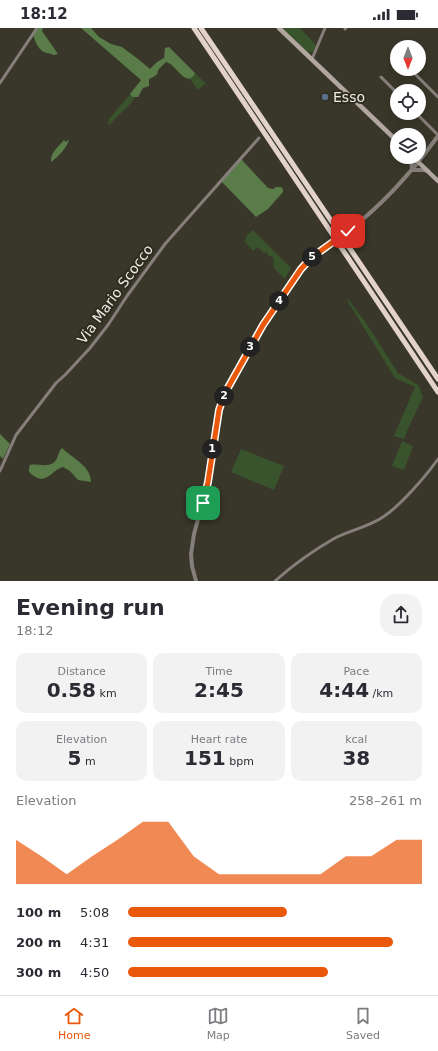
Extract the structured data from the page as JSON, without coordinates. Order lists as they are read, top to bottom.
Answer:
{
  "streets": {
    "street": ["Via Mario Scocco"]
  },
  "places": ["Esso"],
  "north": "bottom",
  "page": {
    "status": "18:12",
    "pins": [
      "5",
      "4",
      "3",
      "2",
      "1"
    ],
    "heading": ["Evening run", "18:12"],
    "stats": [
      ["Distance", "0.58 km"],
      ["Time", "2:45"],
      ["Pace", "4:44 /km"],
      ["Elevation", "5 m"],
      ["Heart rate", "151 bpm"],
      ["kcal", "38"]
    ],
    "chart": ["Elevation", "258–261 m"],
    "list": [
      {
        "name": "100 m",
        "note": "5:08"
      },
      {
        "name": "200 m",
        "note": "4:31"
      },
      {
        "name": "300 m",
        "note": "4:50"
      }
    ],
    "tabs": ["Home", "Map", "Saved"]
  }
}
